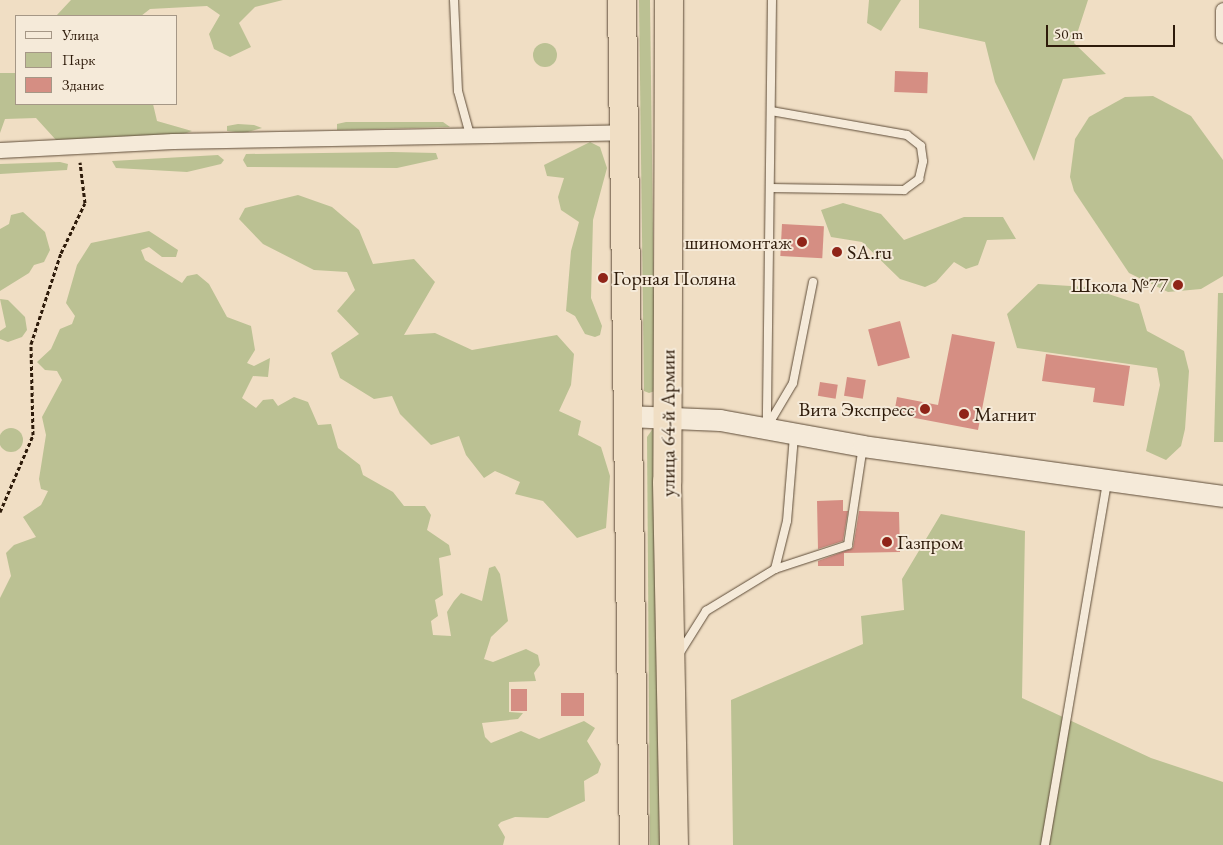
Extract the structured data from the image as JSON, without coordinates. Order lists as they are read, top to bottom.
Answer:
{
  "streets": {
    "highway": ["улица 64-й Армии"]
  },
  "places": [
    "шиномонтаж",
    "SA.ru",
    "Горная Поляна",
    "Школа №77",
    "Вита Экспресс",
    "Магнит",
    "Газпром"
  ],
  "legend": ["Улица", "Парк", "Здание"],
  "scale_bar": "50 m"
}
